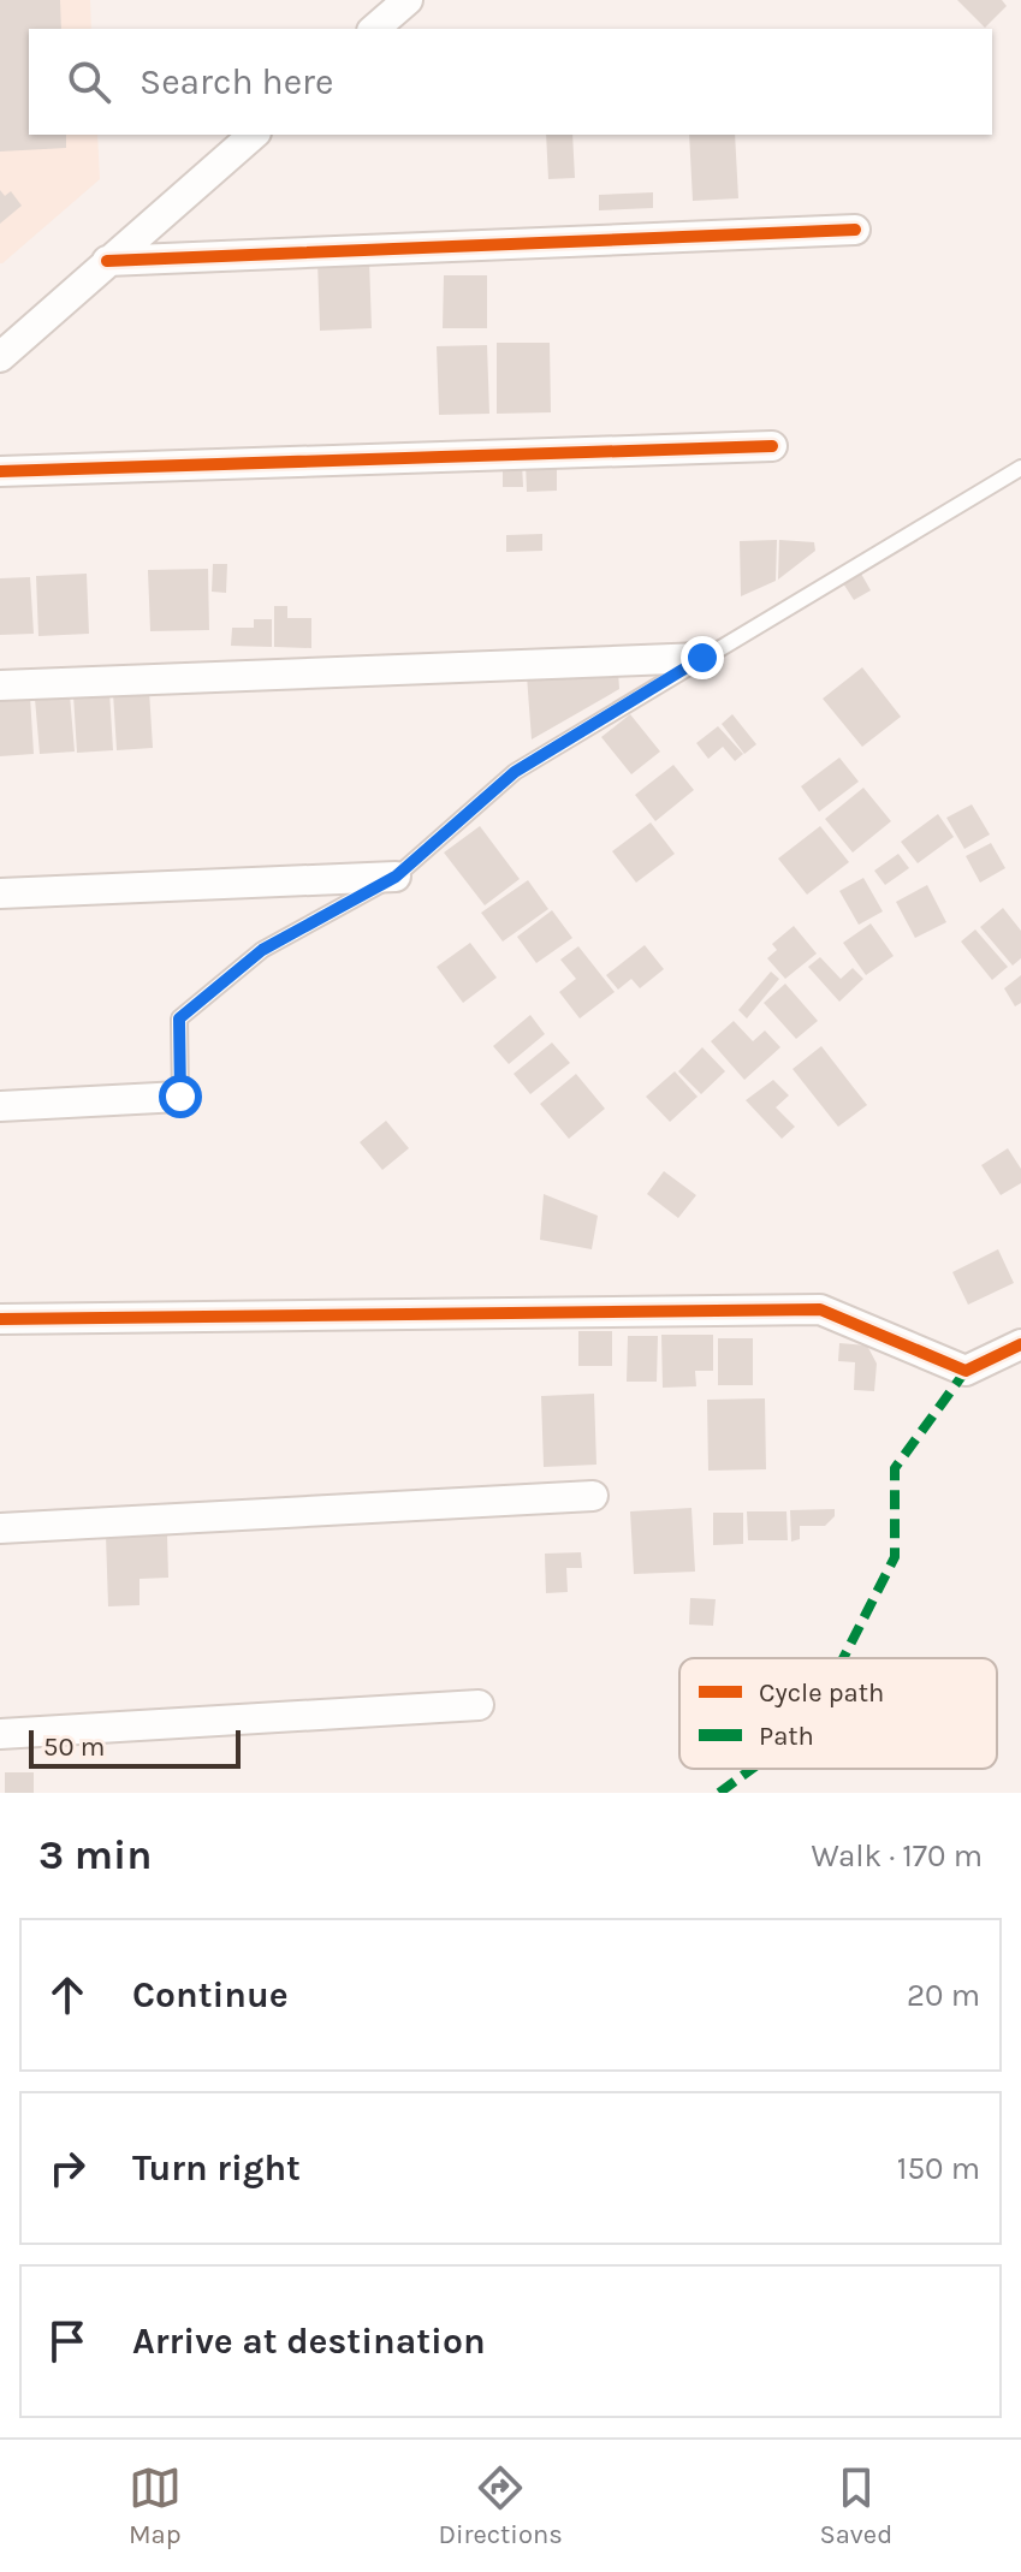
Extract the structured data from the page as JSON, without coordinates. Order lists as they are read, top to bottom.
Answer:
{
  "legend": ["Cycle path", "Path"],
  "scale_bar": "50 m",
  "page": {
    "search": "Search here",
    "scale": "50 m",
    "heading": ["3 min", "Walk · 170 m"],
    "list": [
      ["Continue", "20 m"],
      ["Turn right", "150 m"],
      "Arrive at destination"
    ],
    "nav": ["Map", "Directions", "Saved"]
  }
}
